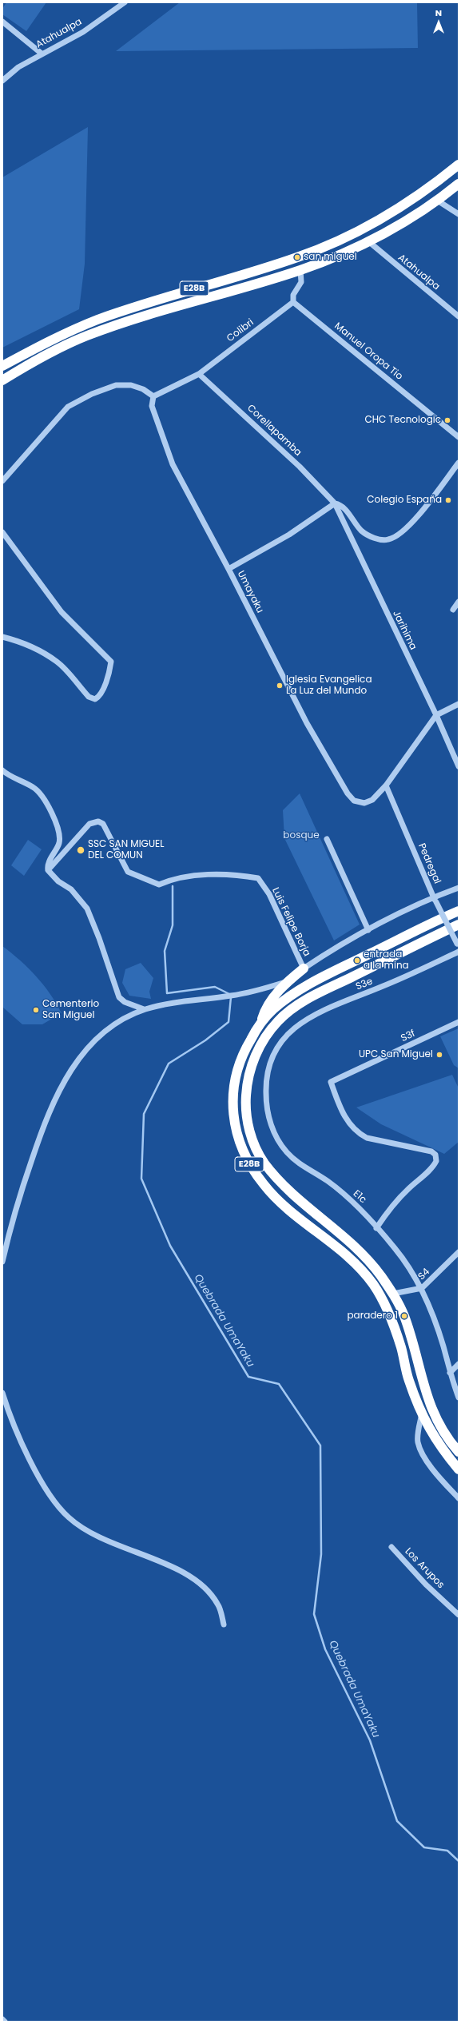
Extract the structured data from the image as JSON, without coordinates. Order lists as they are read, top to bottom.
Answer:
{
  "streets": {
    "highway": ["E28B"],
    "street": [
      "Atahualpa",
      "Colibri",
      "Manuel Oropa Tio",
      "Corellapamba",
      "Umayaku",
      "Jarihima",
      "Pedregal",
      "Luis Felipe Borja",
      "S3e",
      "S3f",
      "E1c",
      "S4",
      "Los Arupos"
    ]
  },
  "crossings": [
    ["Atahualpa", "E28B"],
    ["E28B", "S4"],
    ["Colibri", "Manuel Oropa Tio"],
    ["Colibri", "Corellapamba"],
    ["Corellapamba", "Jarihima"],
    ["Umayaku", "Jarihima"],
    ["Umayaku", "Pedregal"],
    ["Pedregal", "Luis Felipe Borja"],
    ["S3e", "E1c"],
    ["S3f", "E1c"],
    ["E1c", "S4"]
  ],
  "water": ["Quebrada UmaYaku"],
  "parks": ["bosque"],
  "places": [
    "san miguel",
    "CHC Tecnologic",
    "Colegio España",
    "Iglesia Evangelica La Luz del Mundo",
    "SSC SAN MIGUEL DEL COMUN",
    "entrada a la mina",
    "Cementerio San Miguel",
    "UPC San Miguel",
    "paradero 1"
  ],
  "north": "top"
}
